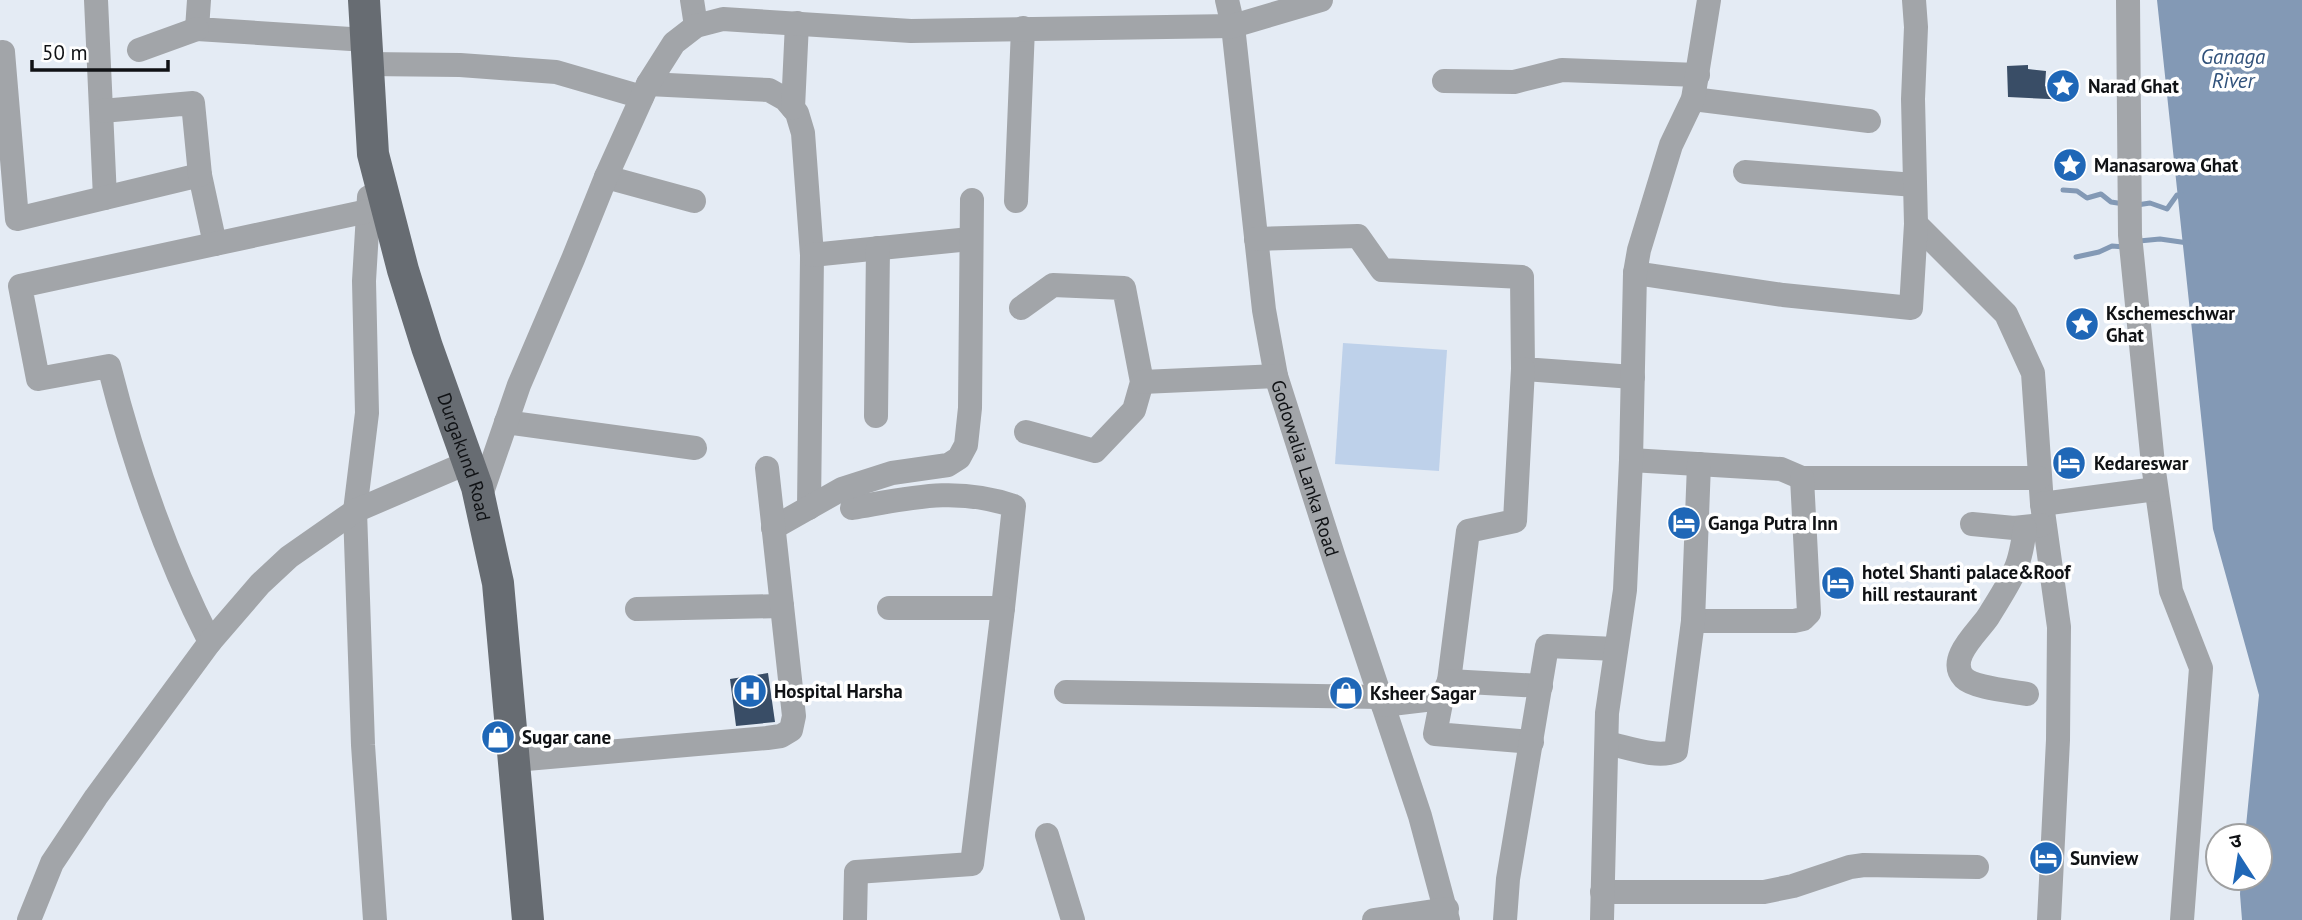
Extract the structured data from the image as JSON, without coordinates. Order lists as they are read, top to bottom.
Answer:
{
  "streets": {
    "main road": ["Durgakund Road"],
    "street": ["Godowalia Lanka Road"]
  },
  "water": ["Ganaga River"],
  "places": {
    "place": ["Narad Ghat", "Manasarowa Ghat", "Kschemeschwar Ghat"],
    "hotel": [
      "Kedareswar",
      "Ganga Putra Inn",
      "hotel Shanti palace&Roof hill restaurant",
      "Sunview"
    ],
    "hospital": ["Hospital Harsha"],
    "shop": ["Ksheer Sagar", "Sugar cane"]
  },
  "scale_bar": "50 m",
  "north": "top"
}
